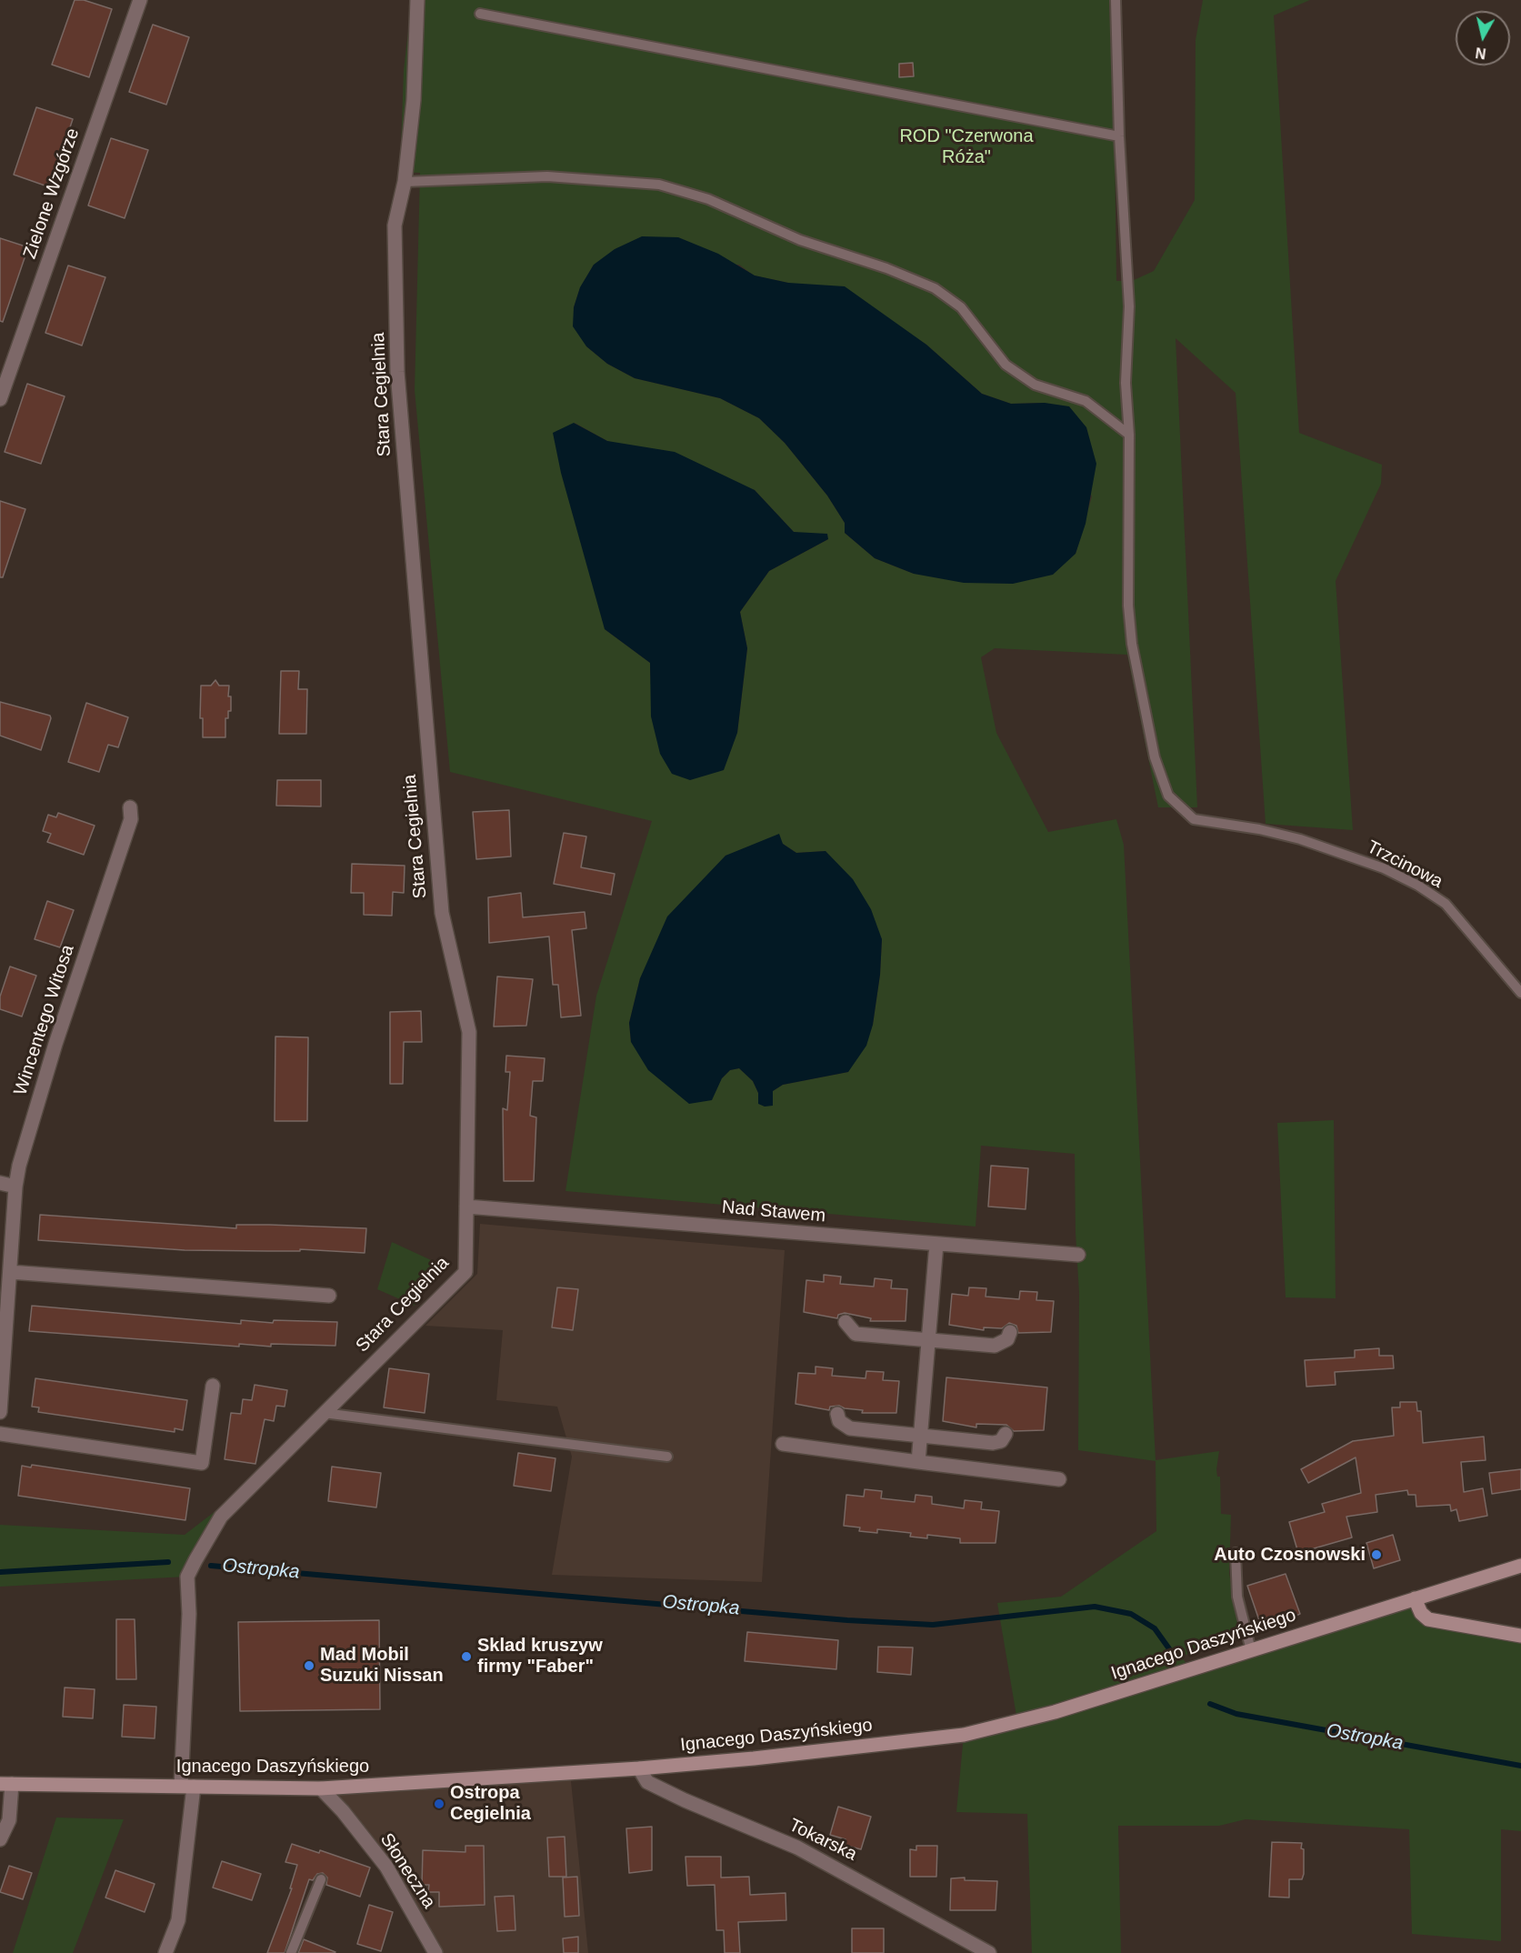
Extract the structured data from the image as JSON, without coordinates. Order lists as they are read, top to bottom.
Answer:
{
  "streets": {
    "main road": ["Ignacego Daszyńskiego"],
    "street": [
      "Zielone Wzgórze",
      "Stara Cegielnia",
      "Wincentego Witosa",
      "Nad Stawem",
      "Tokarska",
      "Słoneczna"
    ],
    "lane": ["Trzcinowa"]
  },
  "crossings": [
    ["Stara Cegielnia", "Nad Stawem"],
    ["Stara Cegielnia", "Ignacego Daszyńskiego"],
    ["Ignacego Daszyńskiego", "Tokarska"],
    ["Ignacego Daszyńskiego", "Słoneczna"]
  ],
  "water": ["Ostropka"],
  "parks": ["ROD \"Czerwona Róża\""],
  "places": [
    "Auto Czosnowski",
    "Sklad kruszyw firmy \"Faber\"",
    "Mad Mobil Suzuki Nissan",
    "Ostropa Cegielnia"
  ],
  "north": "bottom"
}
